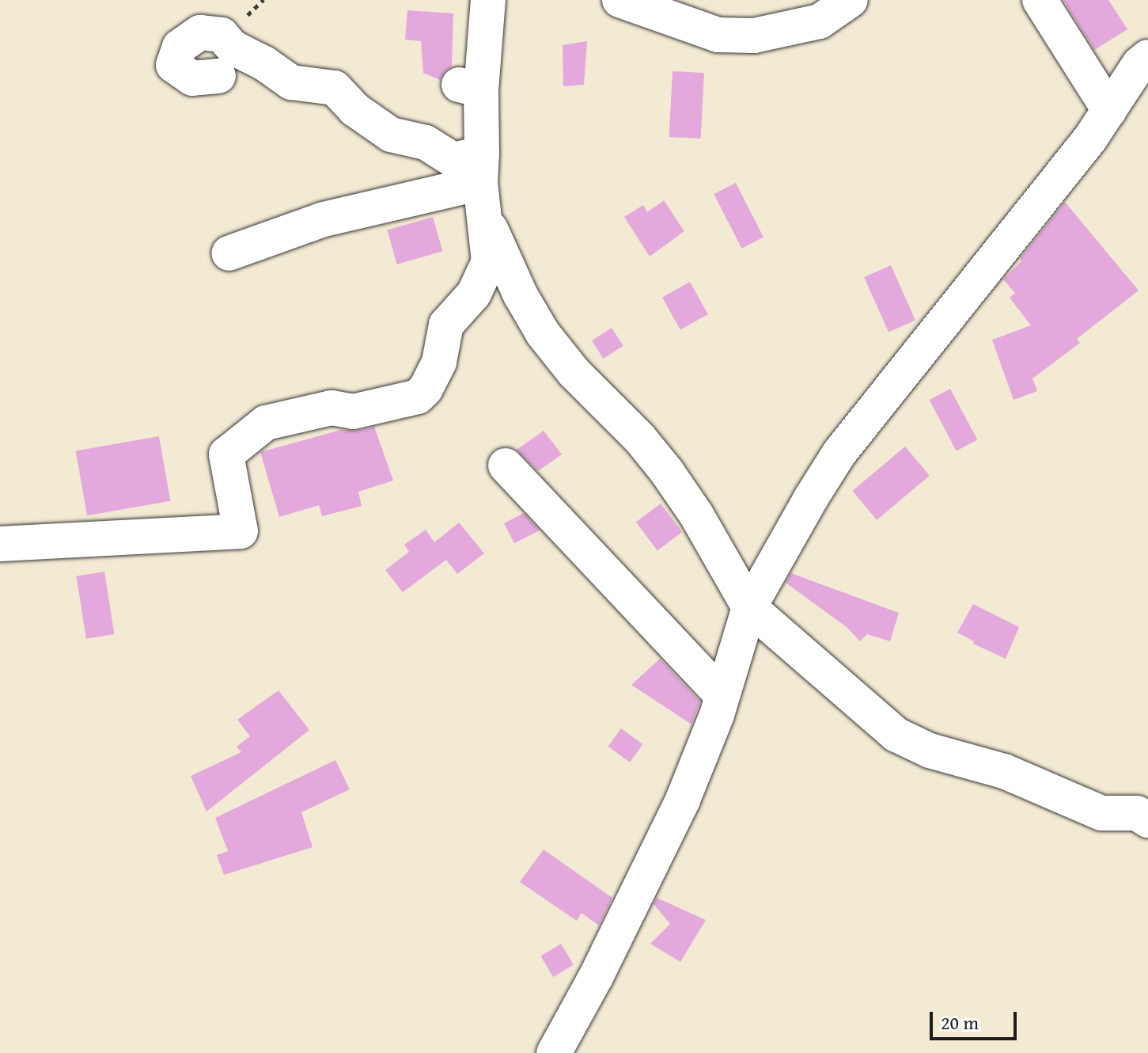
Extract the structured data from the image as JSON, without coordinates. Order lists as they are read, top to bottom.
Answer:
{
  "scale_bar": "20 m"
}
